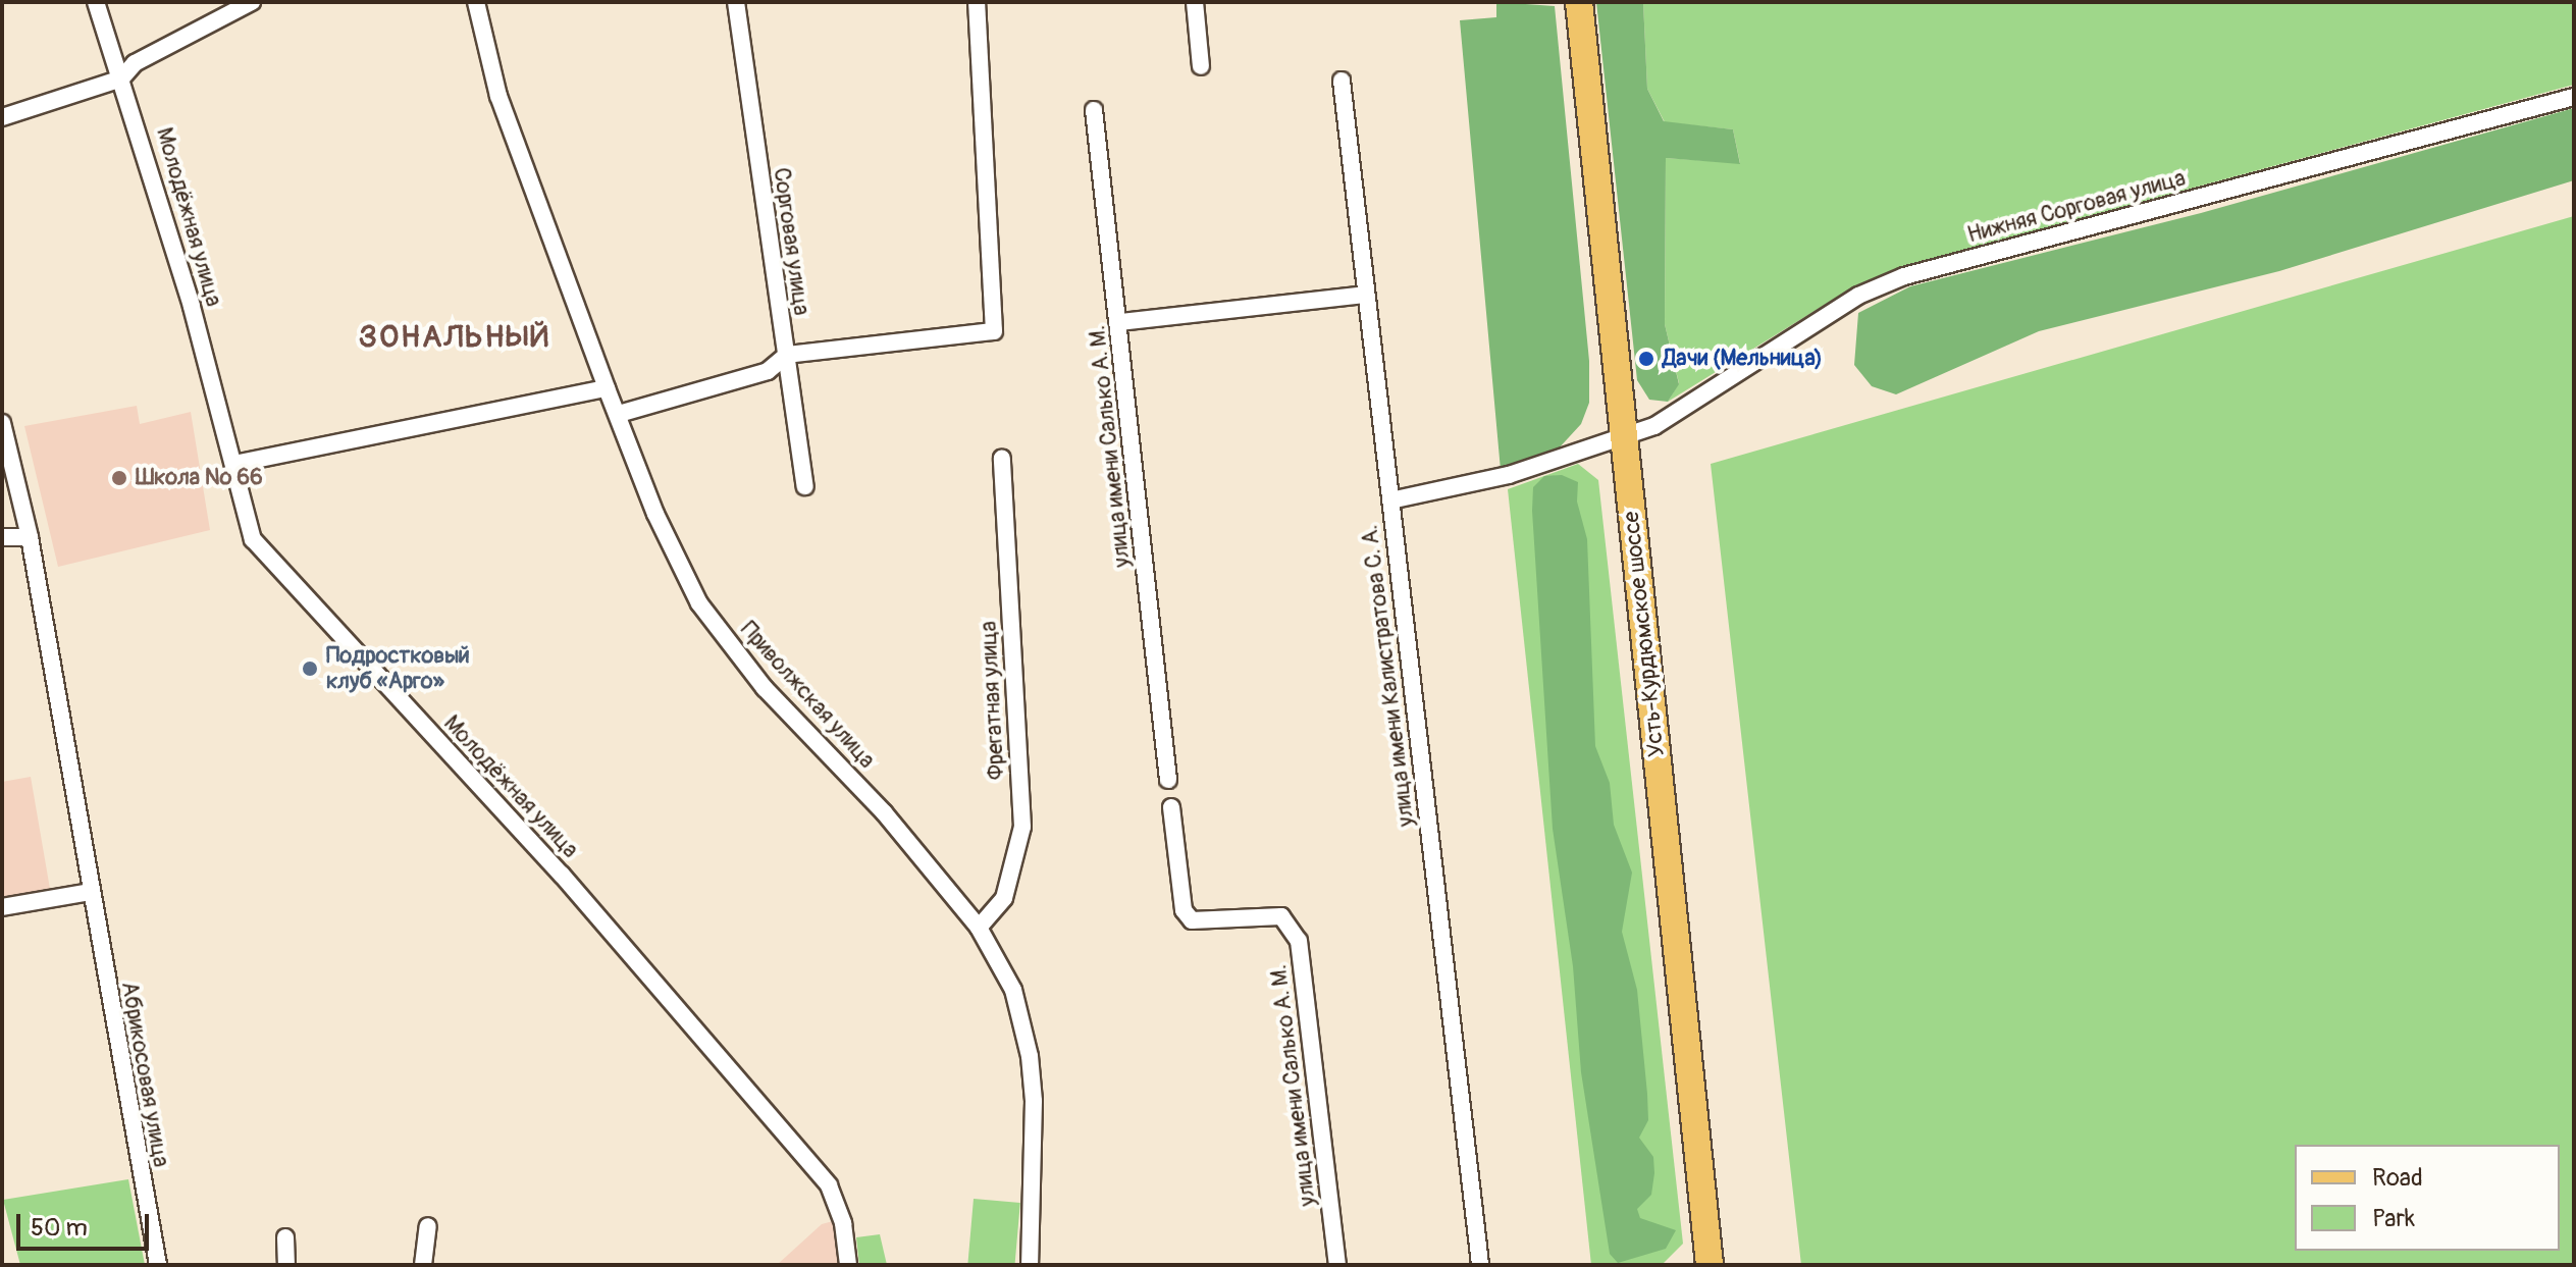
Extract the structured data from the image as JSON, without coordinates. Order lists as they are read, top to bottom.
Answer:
{
  "streets": {
    "main road": ["Усть-Курдюмское шоссе"],
    "street": [
      "Нижняя Сорговая улица",
      "Молодёжная улица",
      "Сорговая улица",
      "улица имени Салько А. М.",
      "улица имени Калистратова С. А.",
      "Приволжская улица",
      "Фрегатная улица",
      "Абрикосовая улица"
    ]
  },
  "crossings": [
    ["Нижняя Сорговая улица", "Усть-Курдюмское шоссе"],
    ["Нижняя Сорговая улица", "улица имени Калистратова С. А."],
    ["Приволжская улица", "Фрегатная улица"]
  ],
  "districts": ["ЗОНАЛЬНЫЙ"],
  "places": ["Дачи (Мельница)", "Школа № 66", "Подростковый клуб «Арго»"],
  "legend": ["Road", "Park"],
  "scale_bar": "50 m"
}
